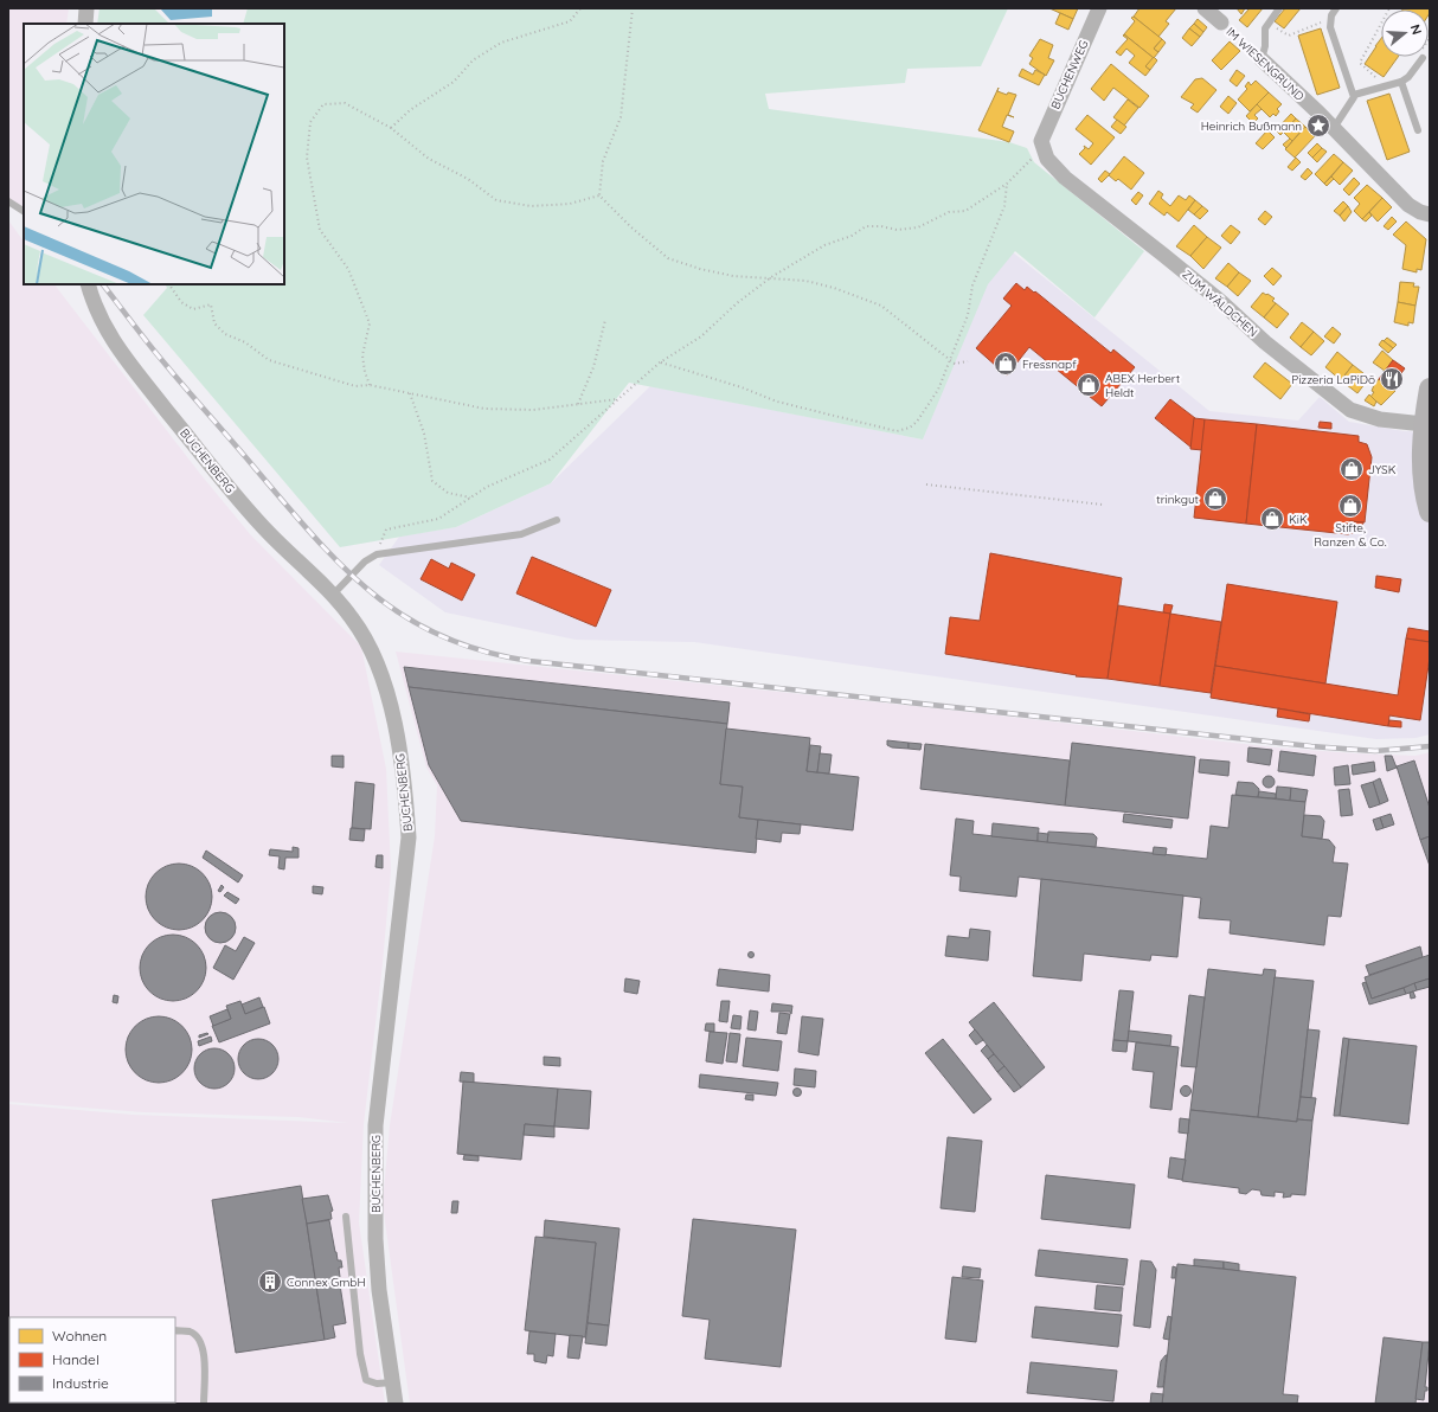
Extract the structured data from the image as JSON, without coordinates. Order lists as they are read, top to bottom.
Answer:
{
  "streets": {
    "street": [
      "IM WIESENGRUND",
      "BUCHENWEG",
      "ZUM WÄLDCHEN",
      "BUCHENBERG"
    ]
  },
  "crossings": [
    ["BUCHENWEG", "ZUM WÄLDCHEN"]
  ],
  "places": {
    "place": ["Heinrich Bußmann"],
    "shop": [
      "Fressnapf",
      "ABEX Herbert Heldt",
      "JYSK",
      "trinkgut",
      "Stifte, Ranzen & Co.",
      "KiK"
    ],
    "restaurant": ["Pizzeria LaPiDö"],
    "building": ["Connex GmbH"]
  },
  "legend": ["Wohnen", "Handel", "Industrie"],
  "north": "right"
}
